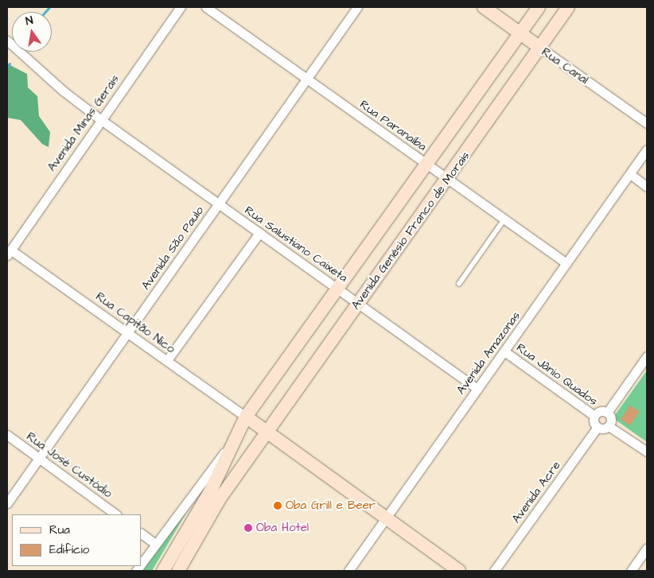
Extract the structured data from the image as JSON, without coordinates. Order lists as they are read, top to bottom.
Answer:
{
  "streets": {
    "main road": ["Rua Canal", "Avenida Genésio Franco de Morais"],
    "street": [
      "Avenida Minas Gerais",
      "Rua Paranaíba",
      "Rua Salustiano Caixeta",
      "Avenida São Paulo",
      "Rua Capitão Nico",
      "Avenida Amazonas",
      "Rua Jânio Quados",
      "Rua José Custódio",
      "Avenida Acre"
    ]
  },
  "crossings": [
    ["Rua Canal", "Avenida Genésio Franco de Morais"],
    ["Avenida Minas Gerais", "Rua Salustiano Caixeta"],
    ["Avenida Minas Gerais", "Rua Capitão Nico"],
    ["Rua Paranaíba", "Avenida Genésio Franco de Morais"],
    ["Rua Paranaíba", "Avenida São Paulo"],
    ["Rua Paranaíba", "Avenida Amazonas"],
    ["Avenida Genésio Franco de Morais", "Rua Salustiano Caixeta"],
    ["Avenida Genésio Franco de Morais", "Rua Capitão Nico"],
    ["Rua Salustiano Caixeta", "Avenida São Paulo"],
    ["Rua Salustiano Caixeta", "Avenida Amazonas"],
    ["Avenida São Paulo", "Rua Capitão Nico"],
    ["Avenida São Paulo", "Rua José Custódio"],
    ["Avenida Amazonas", "Rua Jânio Quados"],
    ["Rua Jânio Quados", "Avenida Acre"]
  ],
  "places": ["Oba Grill e Beer", "Oba Hotel"],
  "legend": ["Rua", "Edifício"],
  "north": "top"
}
